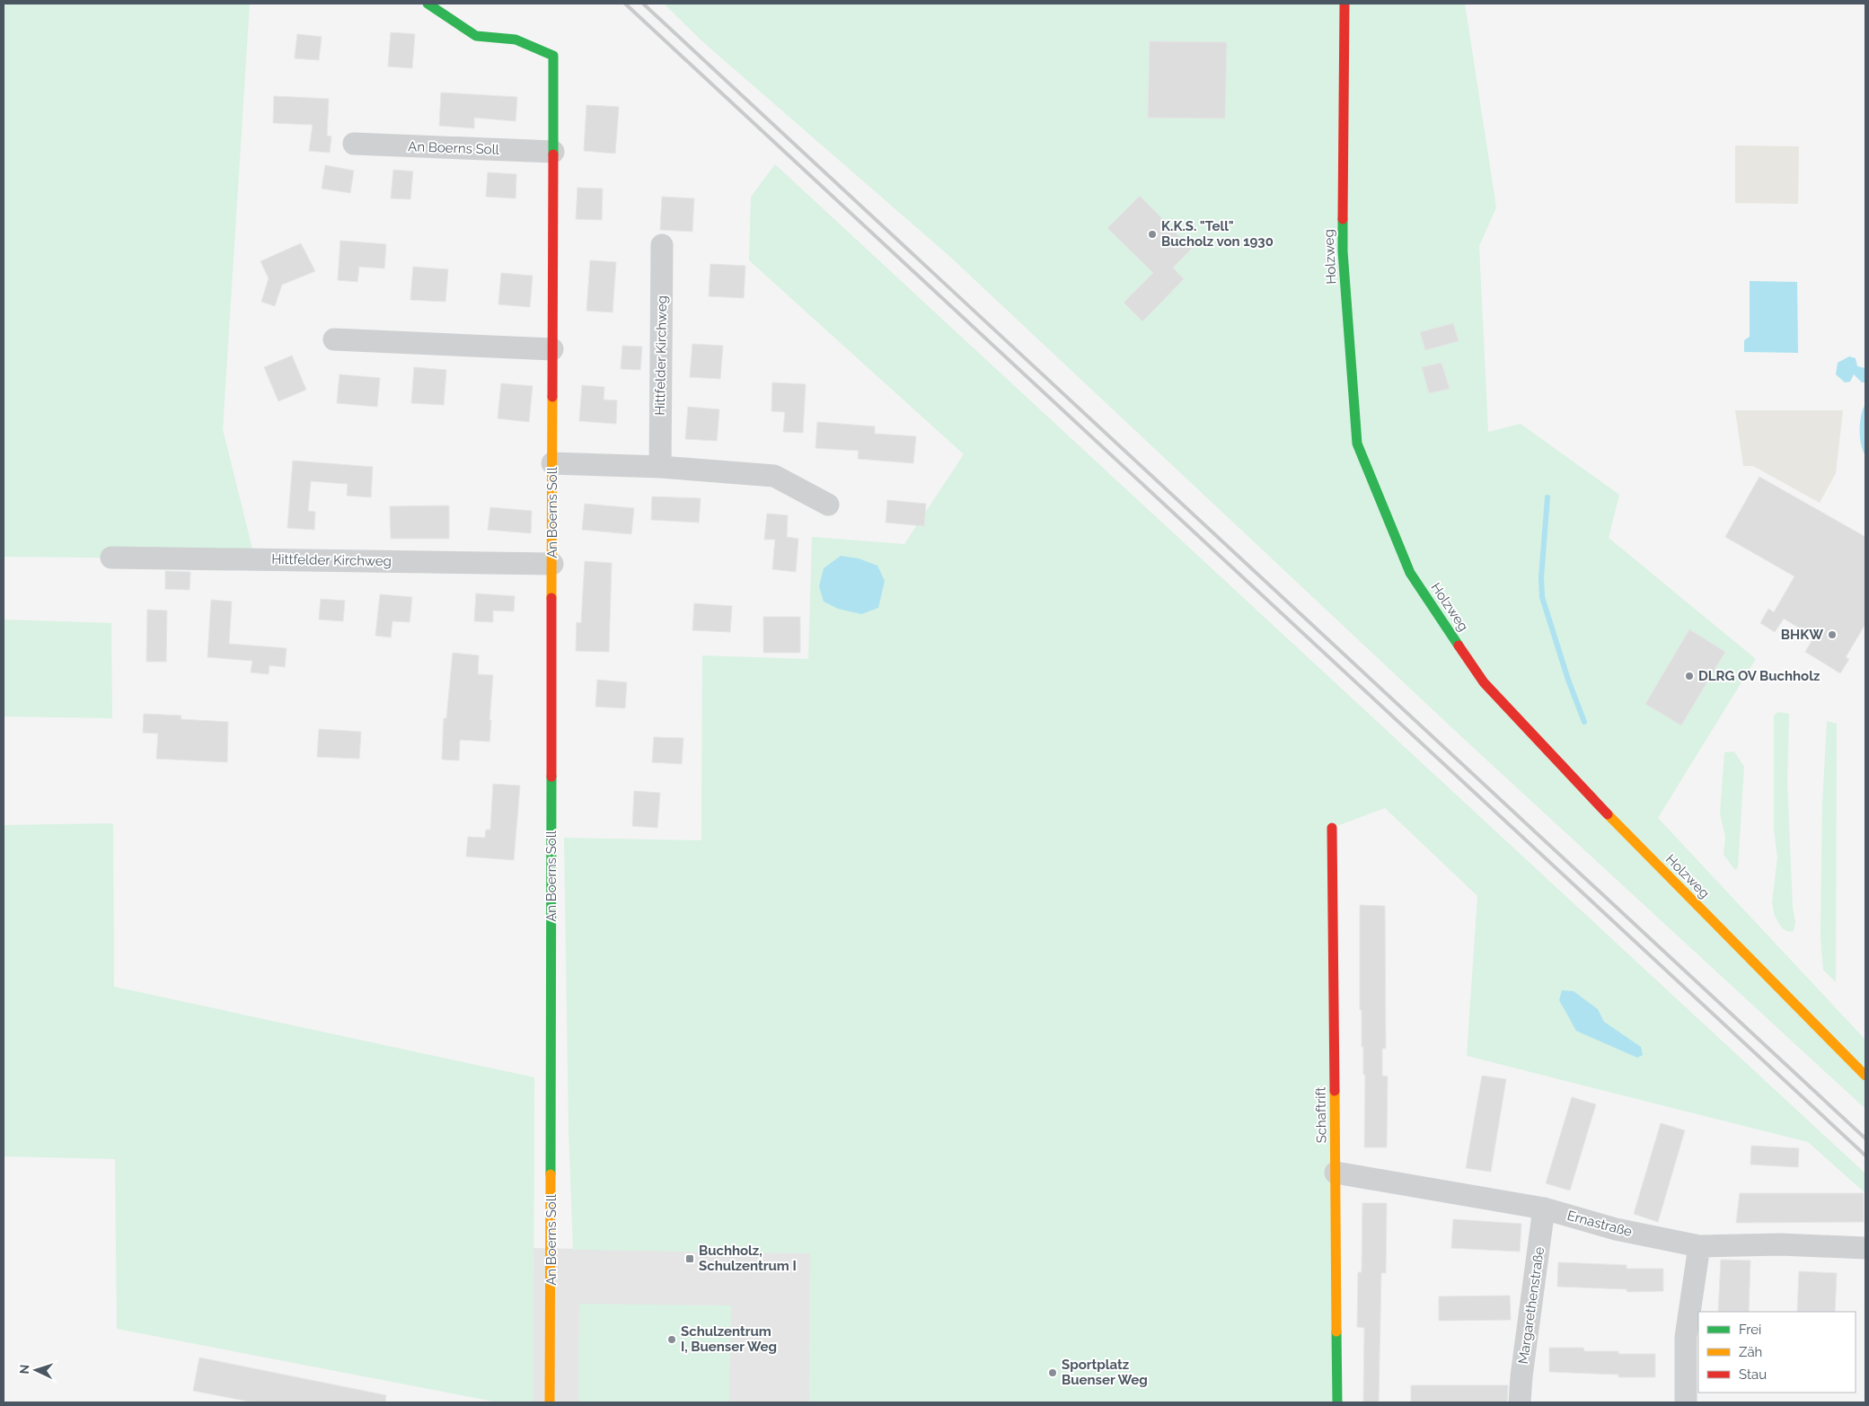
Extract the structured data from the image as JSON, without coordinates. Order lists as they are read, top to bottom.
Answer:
{
  "streets": {
    "street": [
      "An Boerns Soll",
      "Holzweg",
      "Hittfelder Kirchweg",
      "Schaftrift",
      "Ernastraße",
      "Margarethenstraße"
    ]
  },
  "crossings": [
    ["An Boerns Soll", "Hittfelder Kirchweg"],
    ["Schaftrift", "Ernastraße"],
    ["Ernastraße", "Margarethenstraße"]
  ],
  "places": {
    "other": [
      "K.K.S. \"Tell\" Bucholz von 1930",
      "BHKW",
      "DLRG OV Buchholz",
      "Schulzentrum I, Buenser Weg",
      "Sportplatz Buenser Weg"
    ],
    "transit": ["Buchholz, Schulzentrum I"]
  },
  "legend": ["Frei", "Zäh", "Stau"],
  "north": "left"
}
